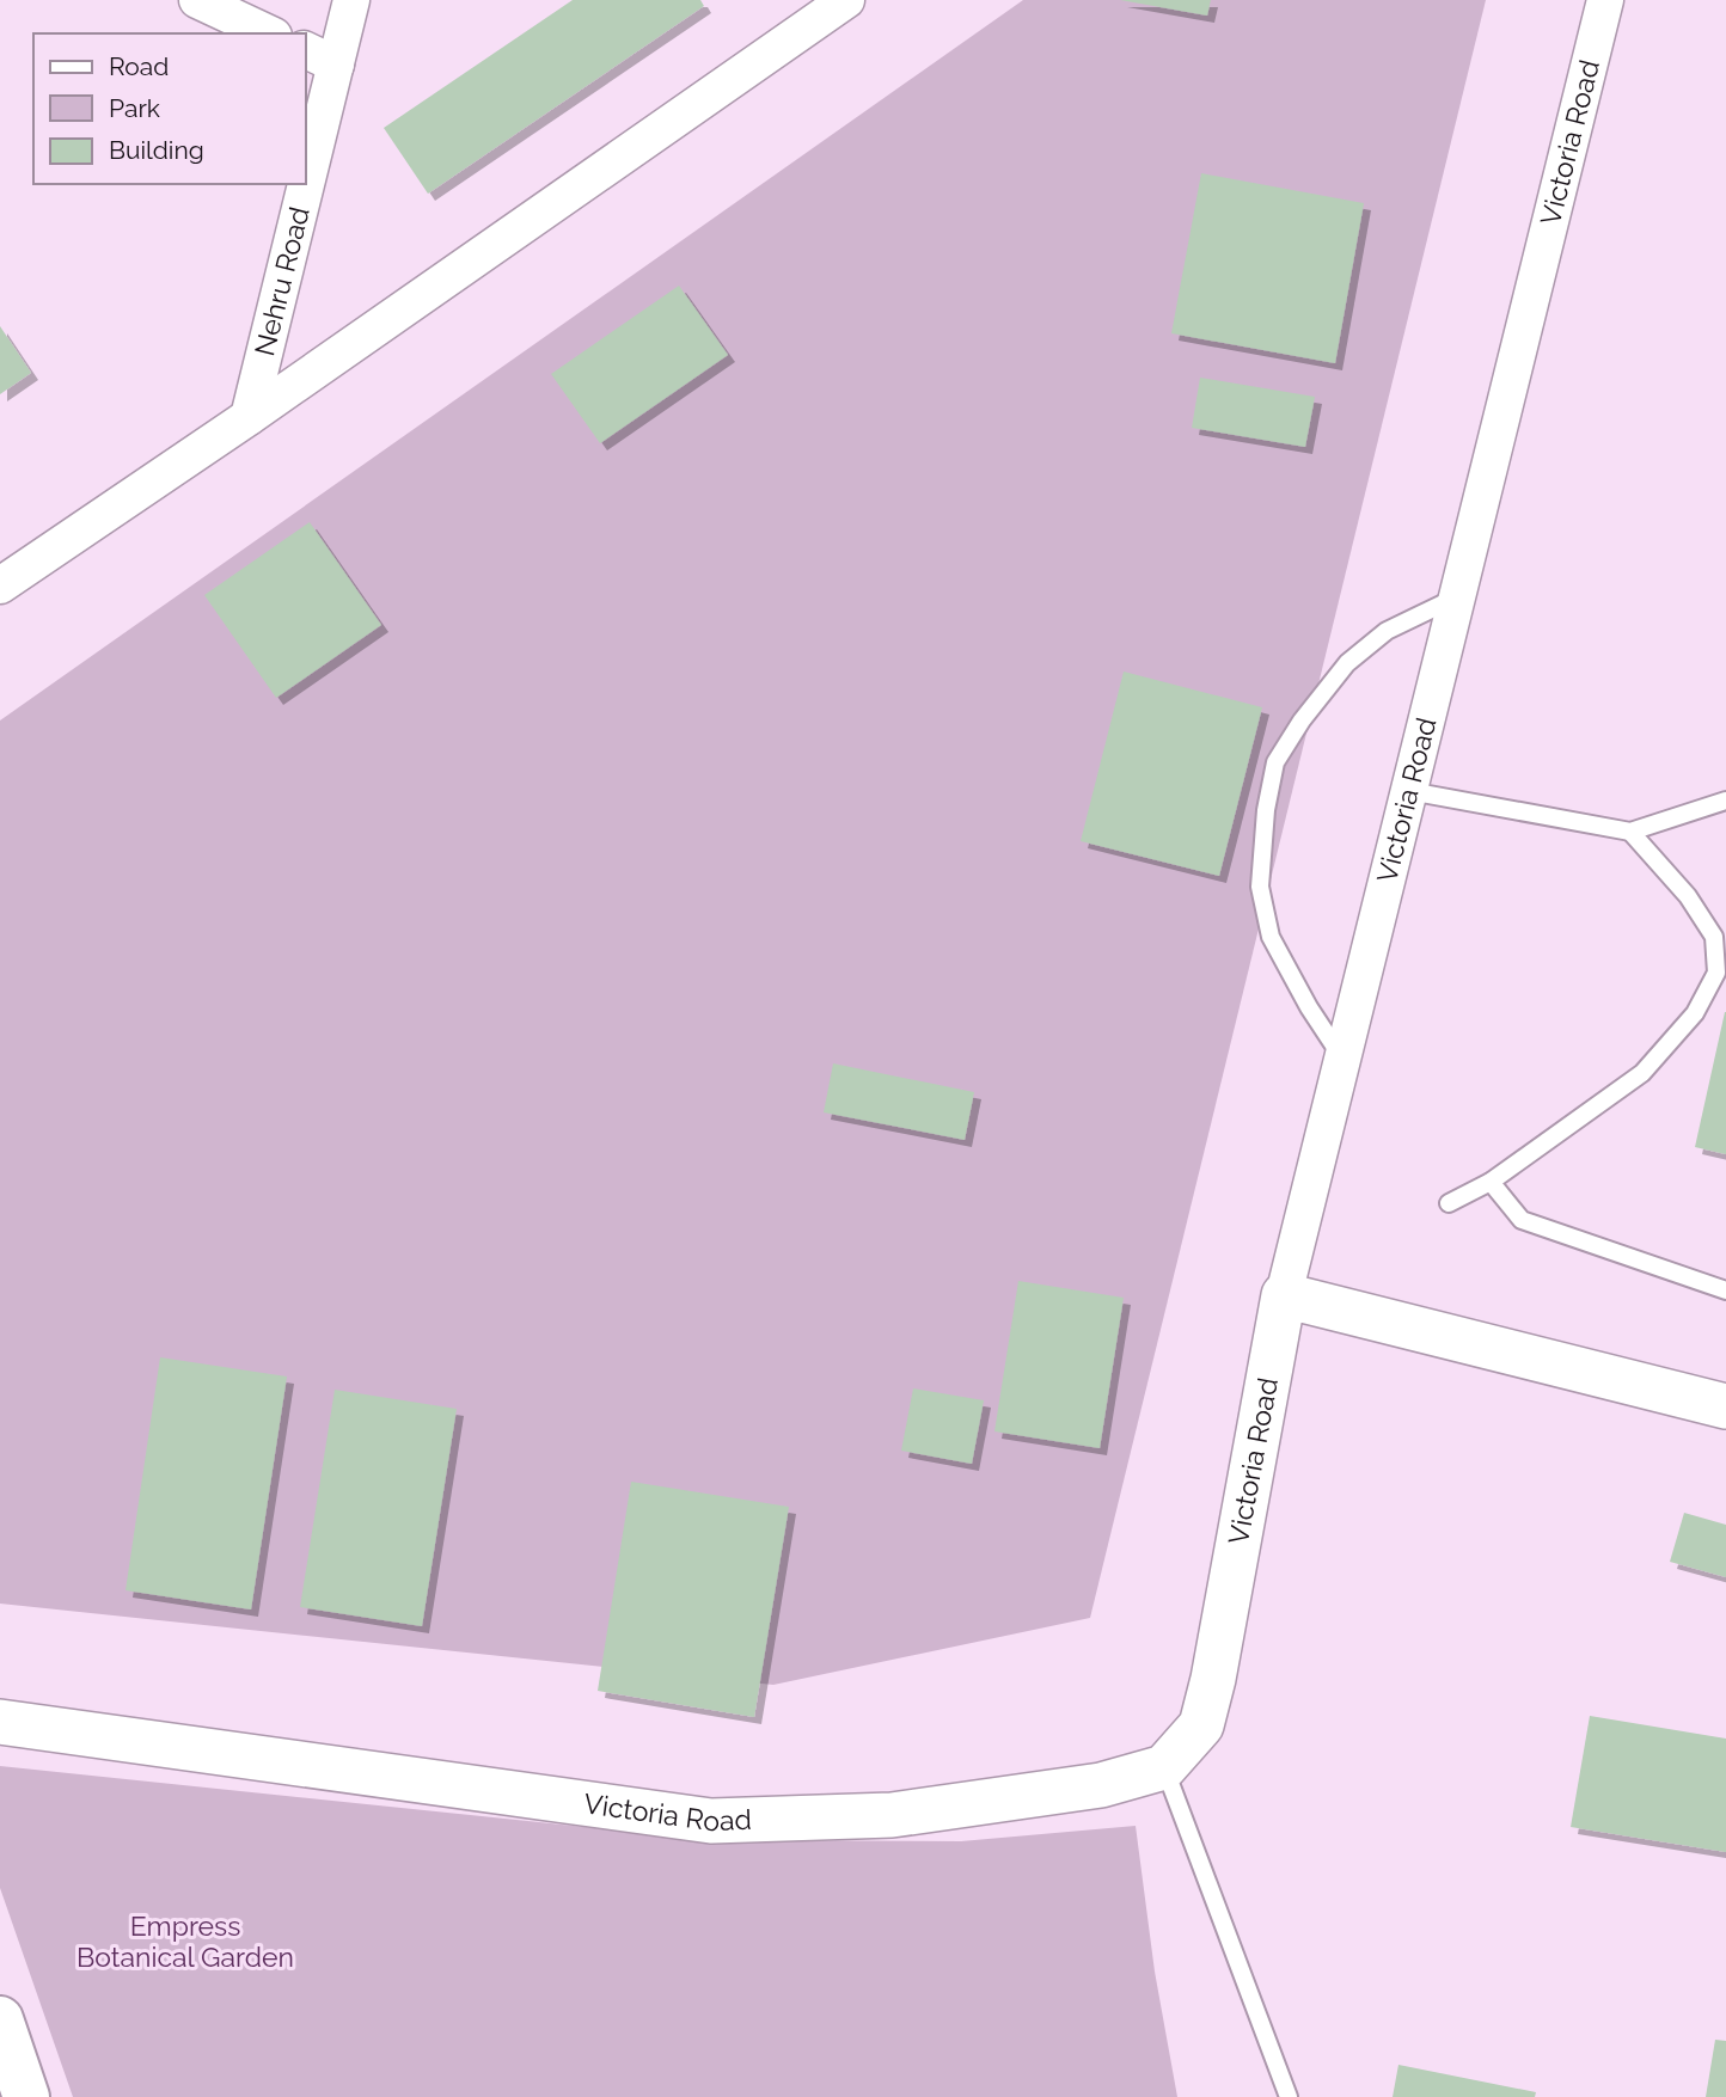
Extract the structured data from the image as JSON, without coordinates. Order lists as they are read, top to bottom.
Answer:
{
  "streets": {
    "street": ["Victoria Road", "Nehru Road"]
  },
  "parks": ["Empress Botanical Garden"],
  "legend": ["Road", "Park", "Building"]
}
